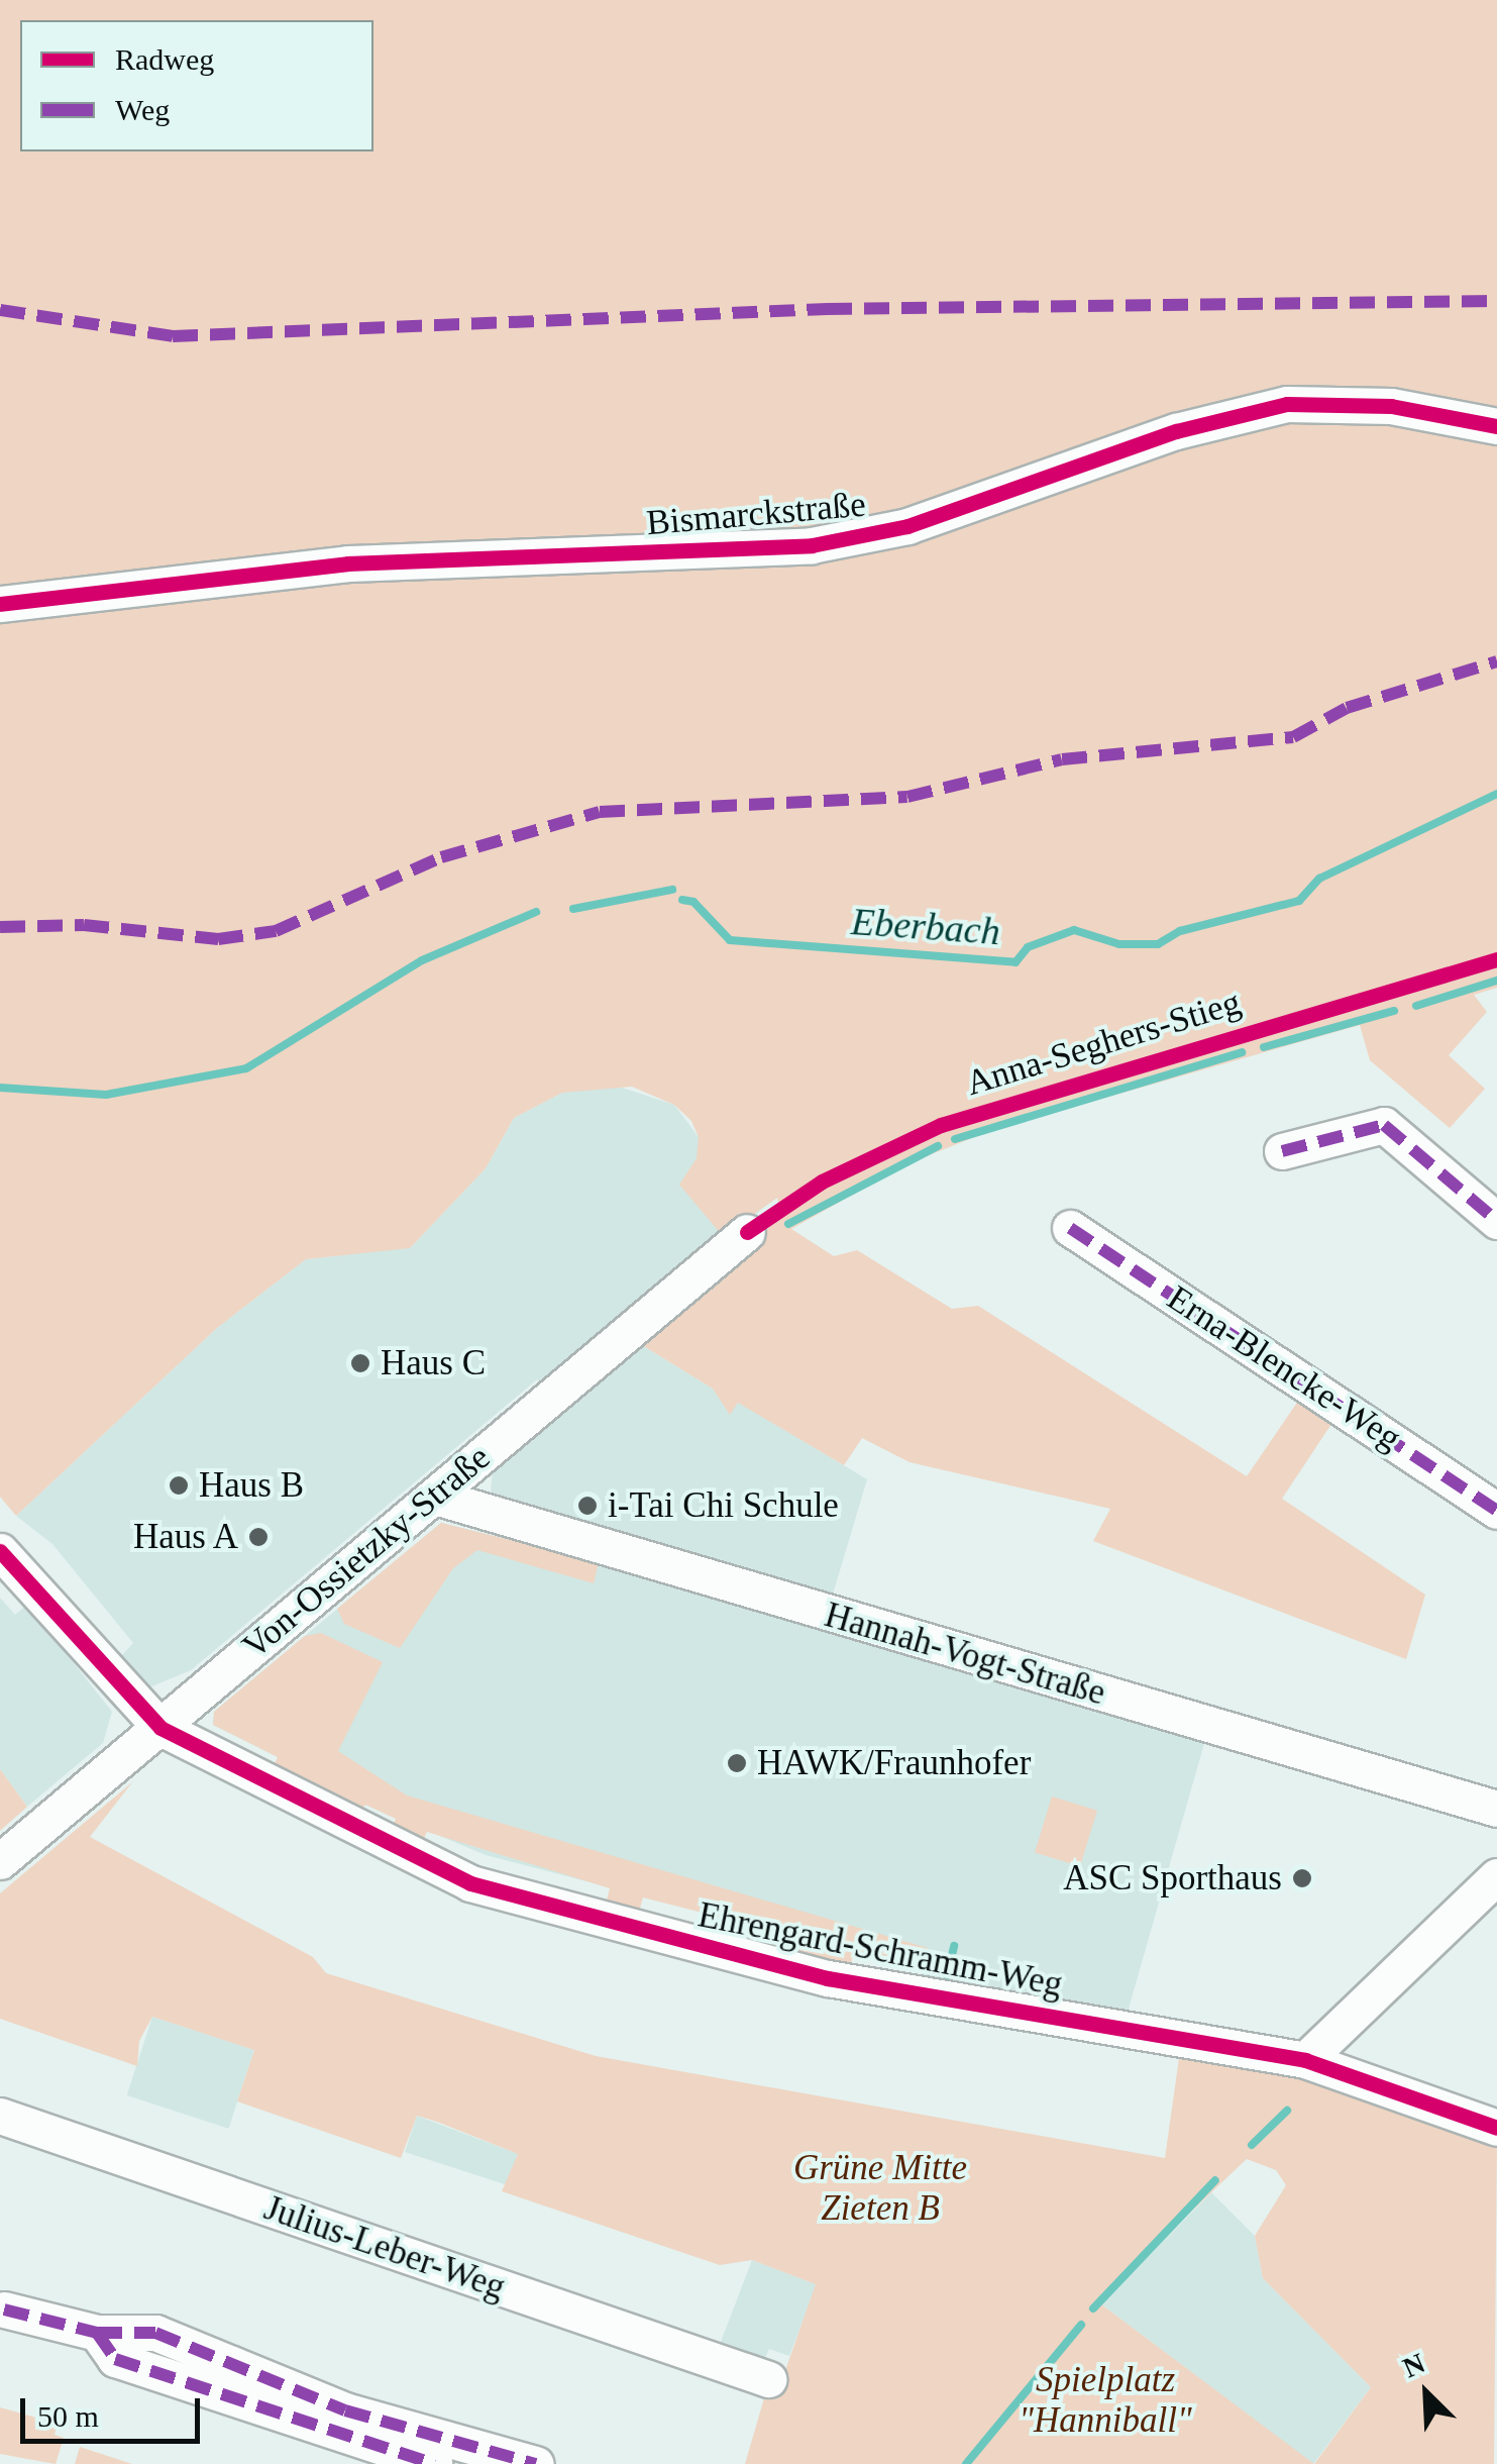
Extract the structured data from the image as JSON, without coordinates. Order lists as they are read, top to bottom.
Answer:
{
  "streets": {
    "street": [
      "Bismarckstraße",
      "Erna-Blencke-Weg",
      "Von-Ossietzky-Straße",
      "Hannah-Vogt-Straße",
      "Ehrengard-Schramm-Weg",
      "Julius-Leber-Weg"
    ],
    "cycle path": ["Anna-Seghers-Stieg"]
  },
  "crossings": [
    ["Von-Ossietzky-Straße", "Hannah-Vogt-Straße"],
    ["Von-Ossietzky-Straße", "Ehrengard-Schramm-Weg"]
  ],
  "water": ["Eberbach"],
  "parks": ["Grüne Mitte Zieten B", "Spielplatz \"Hanniball\""],
  "places": [
    "Haus C",
    "Haus B",
    "i-Tai Chi Schule",
    "Haus A",
    "HAWK/Fraunhofer",
    "ASC Sporthaus"
  ],
  "legend": ["Radweg", "Weg"],
  "scale_bar": "50 m",
  "north": "top left"
}
